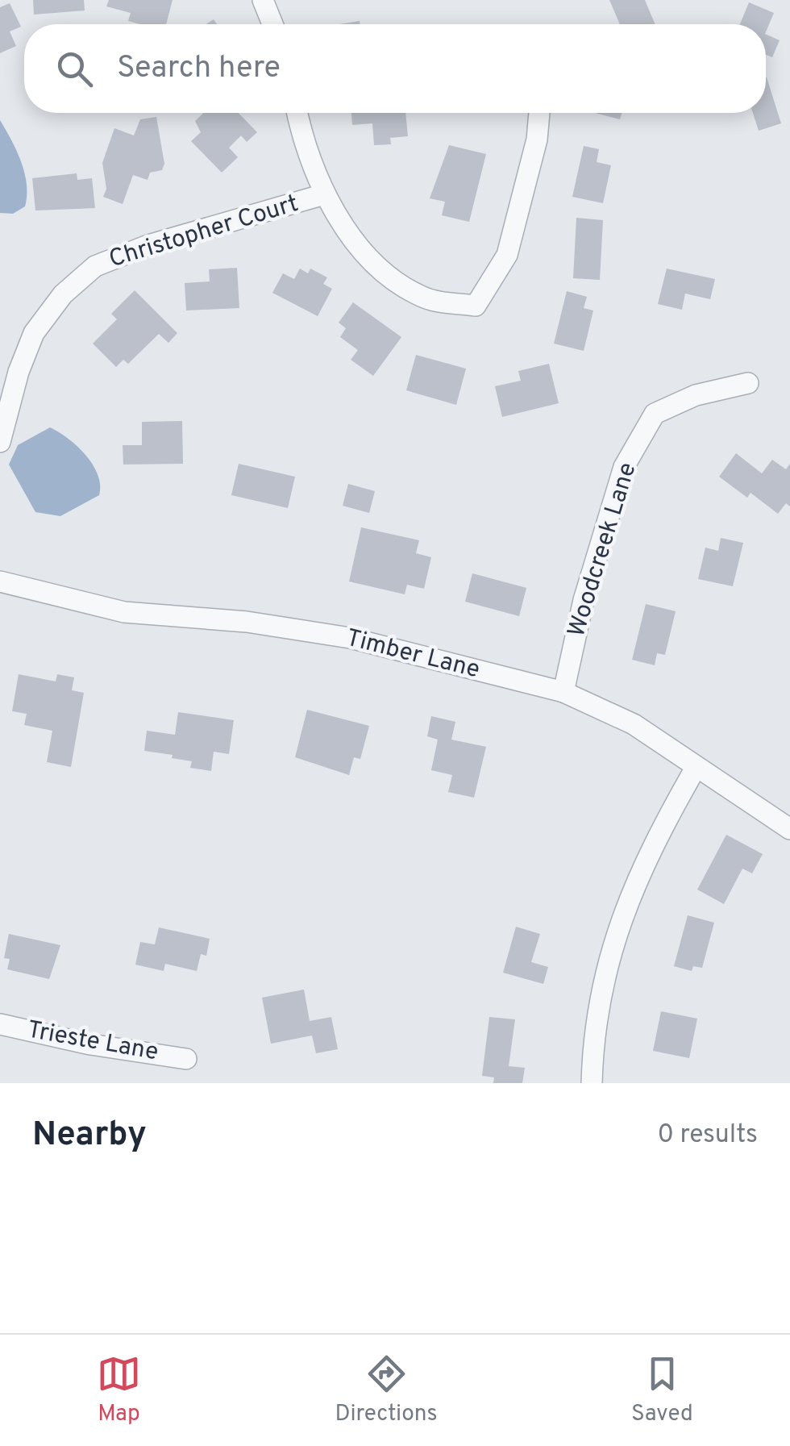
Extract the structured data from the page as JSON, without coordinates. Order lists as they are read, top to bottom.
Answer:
{
  "streets": {
    "street": [
      "Christopher Court",
      "Woodcreek Lane",
      "Timber Lane",
      "Trieste Lane"
    ]
  },
  "crossings": [
    ["Woodcreek Lane", "Timber Lane"]
  ],
  "page": {
    "search": "Search here",
    "heading": ["Nearby", "0 results"],
    "nav": ["Map", "Directions", "Saved"]
  }
}
